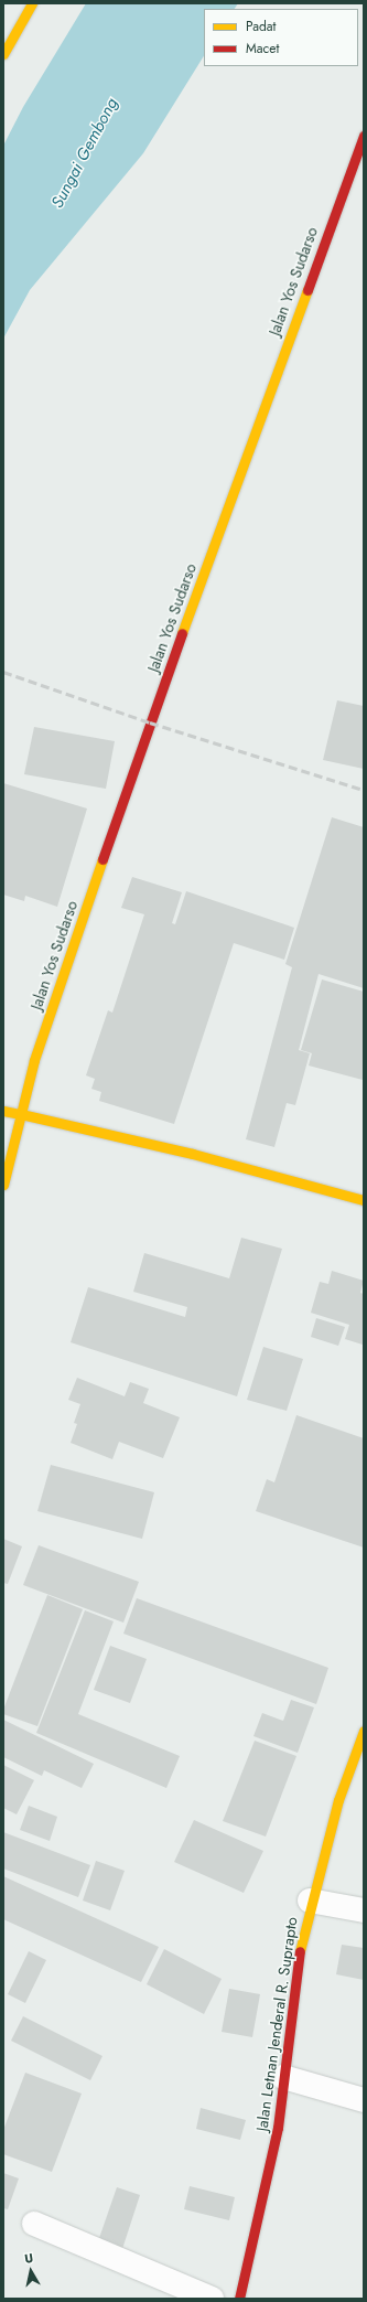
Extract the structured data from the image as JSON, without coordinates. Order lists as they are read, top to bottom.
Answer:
{
  "streets": {
    "main road": ["Jalan Yos Sudarso", "Jalan Letnan Jenderal R. Suprapto"]
  },
  "water": ["Sungai Gembong"],
  "legend": ["Padat", "Macet"],
  "north": "top"
}
